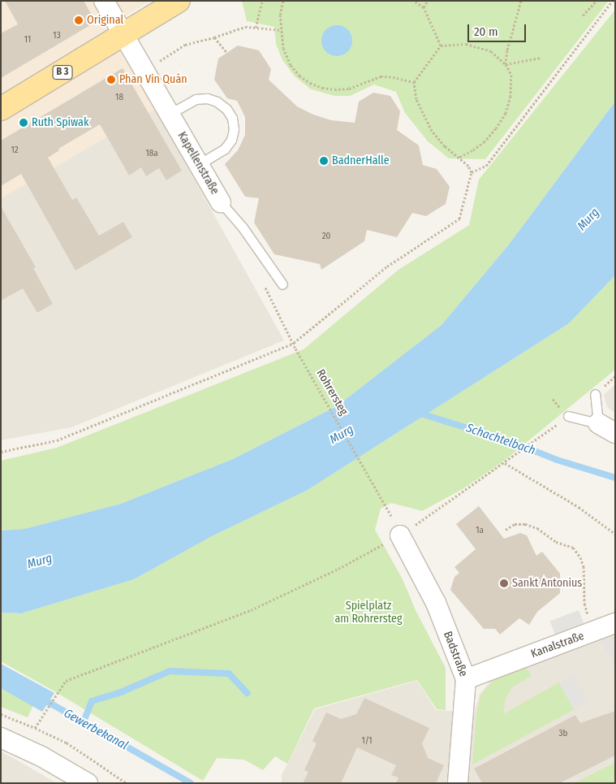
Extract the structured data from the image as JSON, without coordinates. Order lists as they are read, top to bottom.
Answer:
{
  "streets": {
    "main road": ["B 3"],
    "street": ["Kapellenstraße", "Kanalstraße", "Badstraße"],
    "path": ["Rohrersteg"]
  },
  "crossings": [
    ["B 3", "Kapellenstraße"],
    ["Kanalstraße", "Badstraße"]
  ],
  "water": ["Murg", "Schachtelbach", "Gewerbekanal"],
  "parks": ["Spielplatz am Rohrersteg"],
  "places": [
    "Original",
    "Phan Vin Quán",
    "Ruth Spiwak",
    "BadnerHalle",
    "Sankt Antonius"
  ],
  "house_numbers": [
    "13",
    "11",
    "18",
    "12",
    "18a",
    "20",
    "1a",
    "3b",
    "1/1"
  ],
  "scale_bar": "20 m"
}
